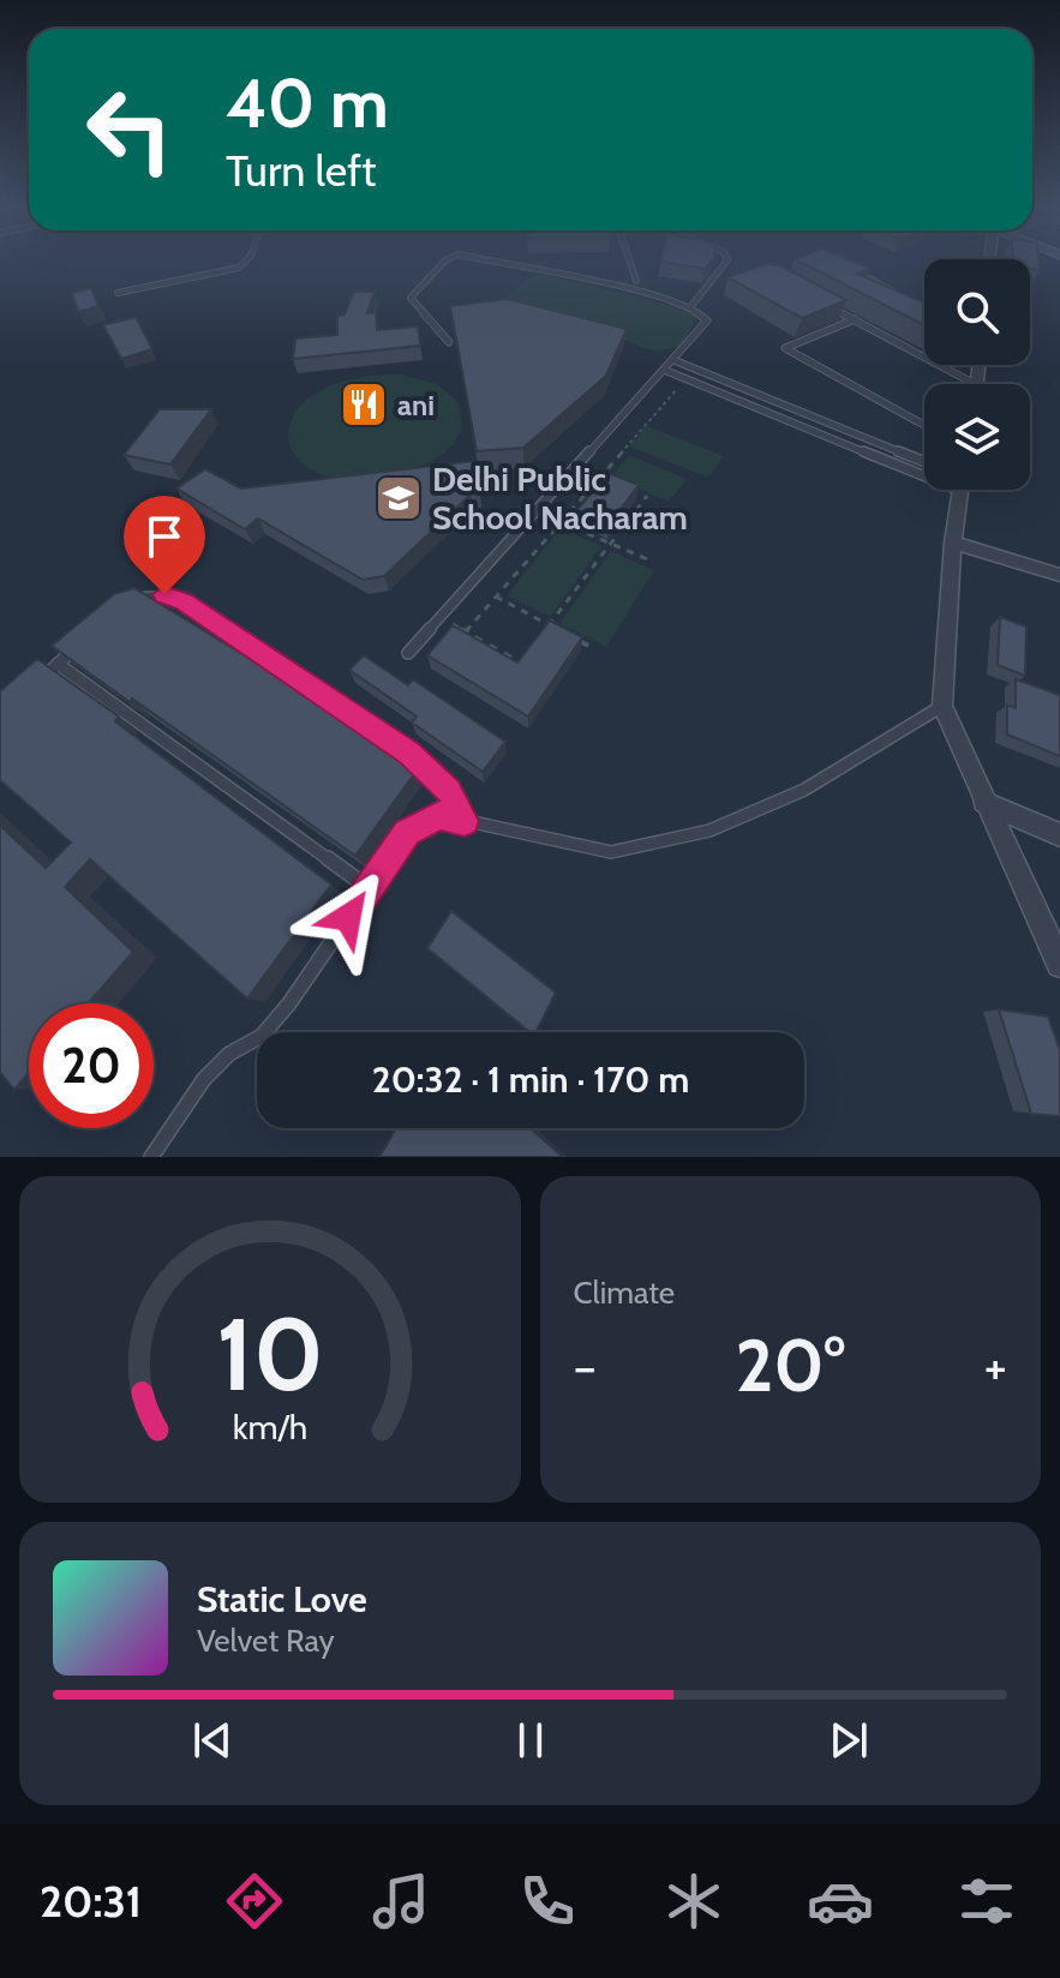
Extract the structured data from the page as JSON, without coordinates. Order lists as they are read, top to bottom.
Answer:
{
  "places": {
    "restaurant": ["ani"],
    "school or university": ["Delhi Public School Nacharam"]
  },
  "page": {
    "turn": ["40 m", "Turn left"],
    "limit": "20",
    "trip": "20:32 · 1 min · 170 m",
    "tile": "Climate",
    "heat": ["−", "20°", "+"],
    "song": ["Static Love", "Velvet Ray"],
    "tabs": "20:31",
    "gauge": ["10", "km/h"]
  }
}
